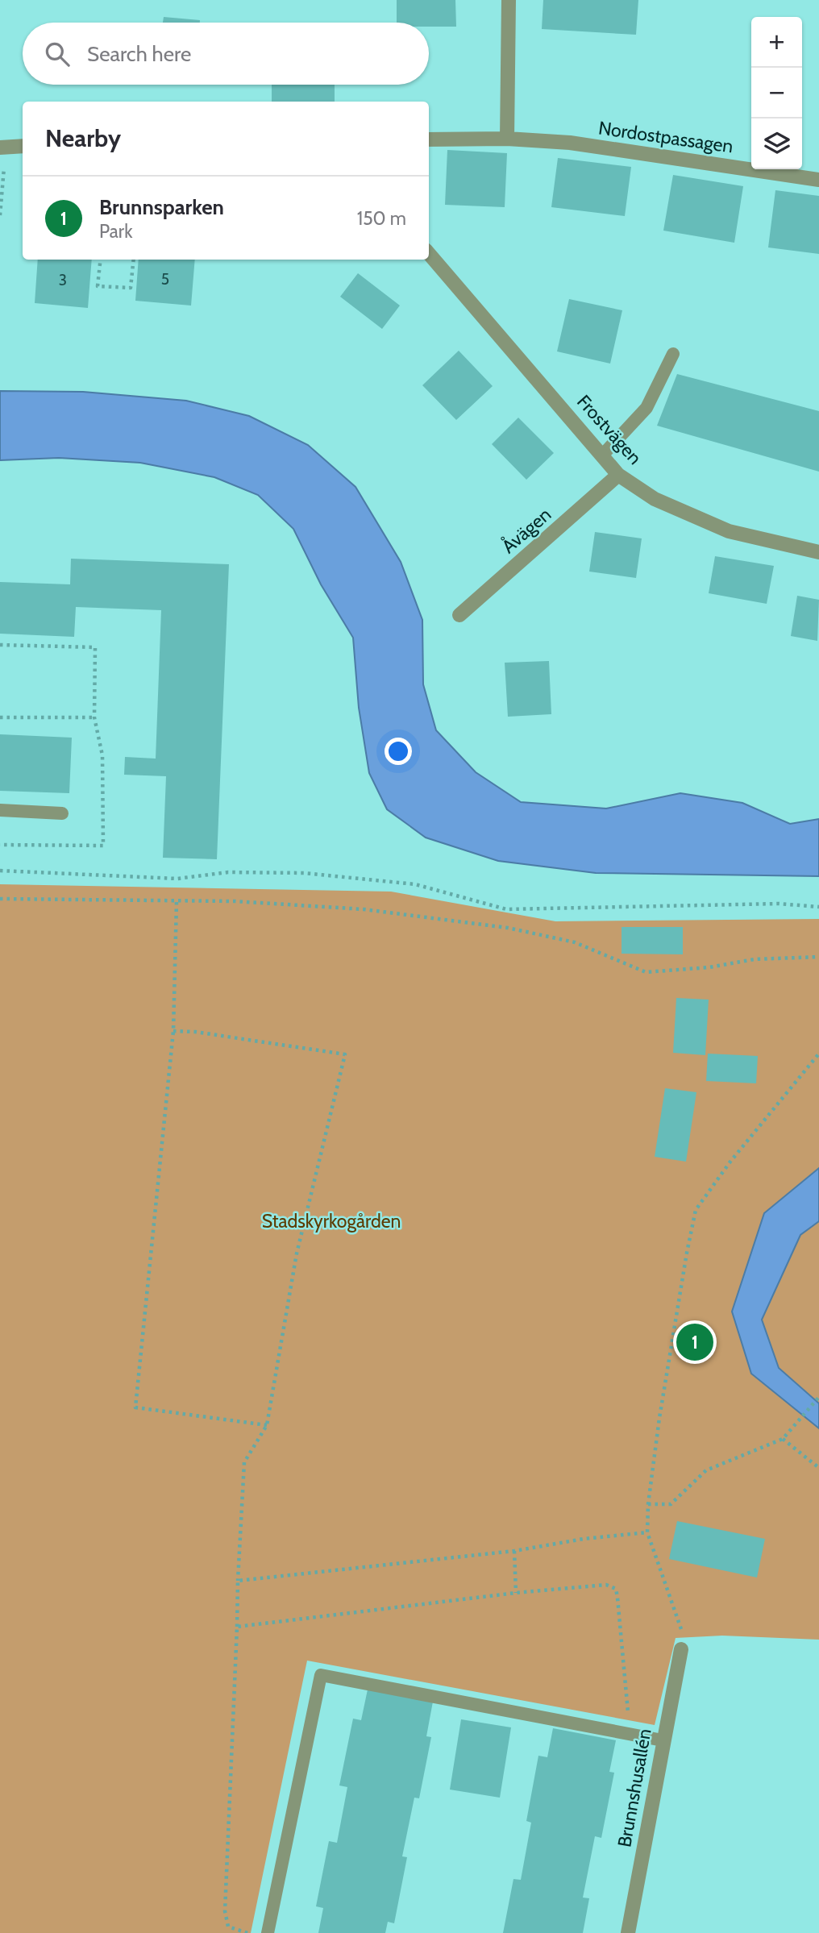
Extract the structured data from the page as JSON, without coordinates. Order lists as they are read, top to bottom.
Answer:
{
  "streets": {
    "street": [
      "Nordostpassagen",
      "Frostvägen",
      "Åvägen",
      "Brunnshusallén"
    ]
  },
  "crossings": [
    ["Frostvägen", "Åvägen"]
  ],
  "parks": ["Stadskyrkogården"],
  "house_numbers": ["5", "3"],
  "page": {
    "map_buttons": ["+", "−"],
    "search": "Search here",
    "heading": "Nearby",
    "list": [
      {
        "mark": "1",
        "name": "Brunnsparken",
        "note": "Park",
        "value": "150 m"
      }
    ],
    "pins": "1"
  }
}
